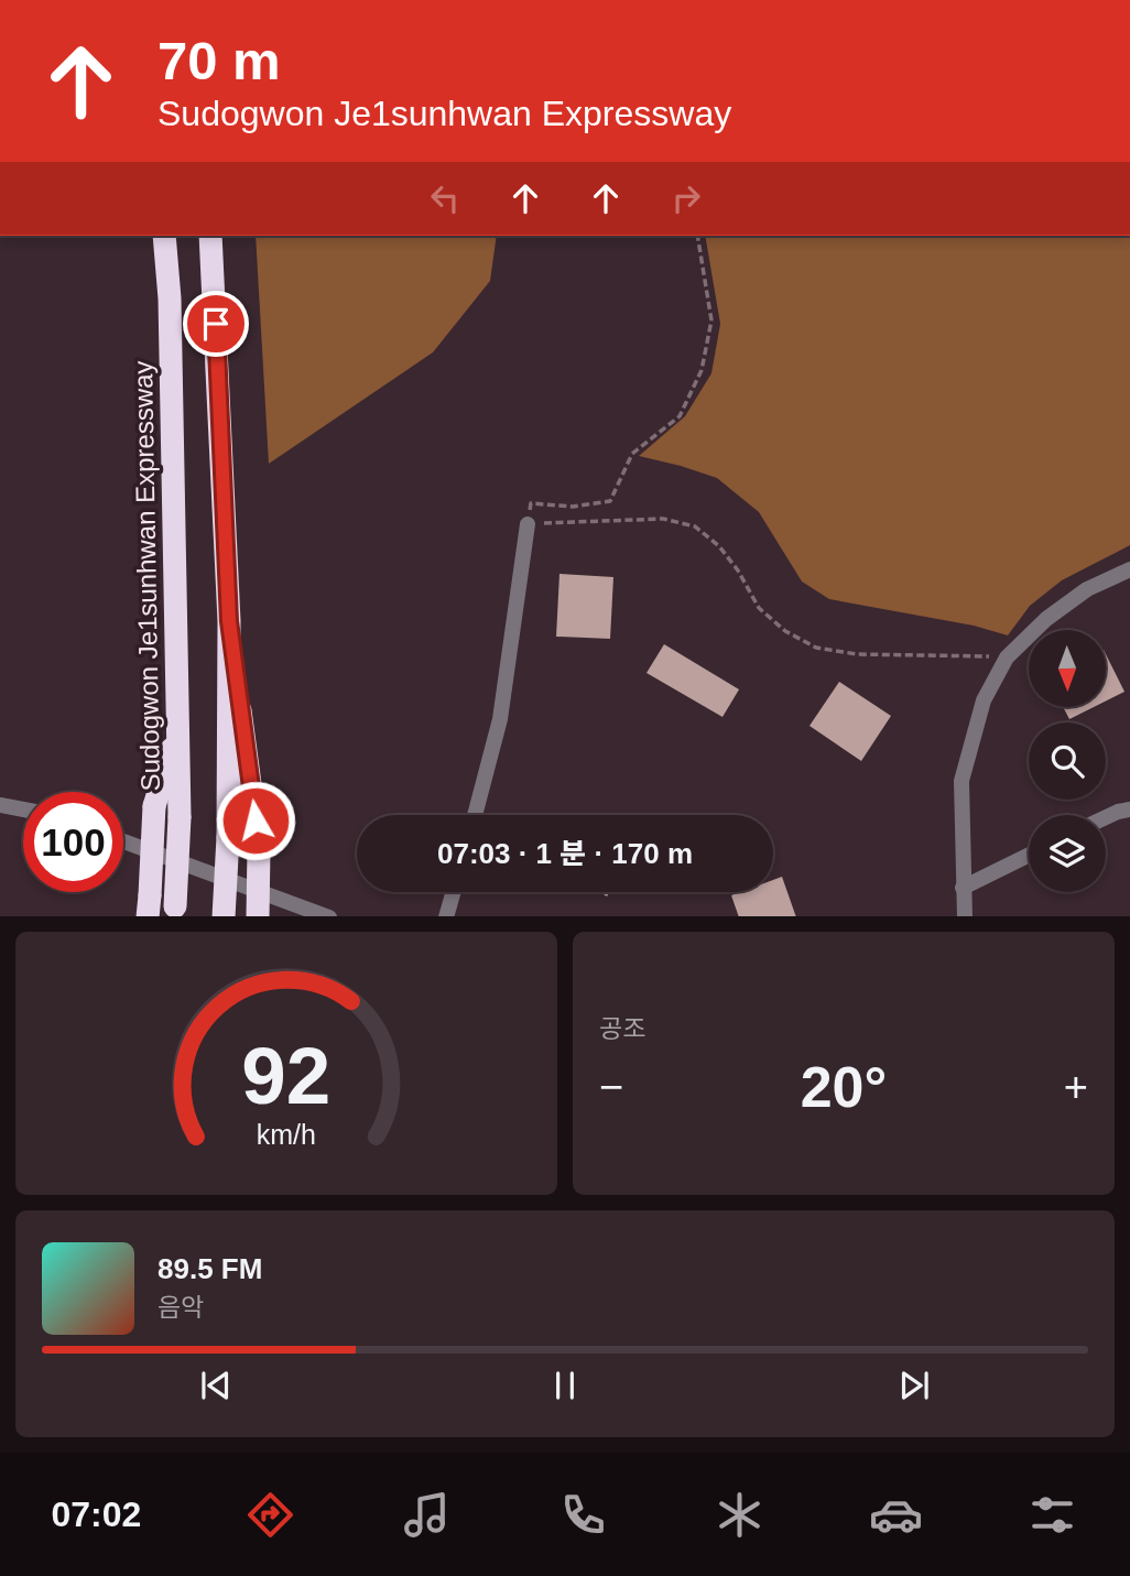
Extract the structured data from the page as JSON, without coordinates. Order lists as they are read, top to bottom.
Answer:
{
  "streets": {
    "highway": ["Sudogwon Je1sunhwan Expressway"]
  },
  "north": "bottom",
  "page": {
    "turn": ["70 m", "Sudogwon Je1sunhwan Expressway"],
    "limit": "100",
    "trip": "07:03 · 1 분 · 170 m",
    "tile": "공조",
    "heat": ["−", "20°", "+"],
    "song": ["89.5 FM", "음악"],
    "tabs": "07:02",
    "gauge": ["92", "km/h"]
  }
}
